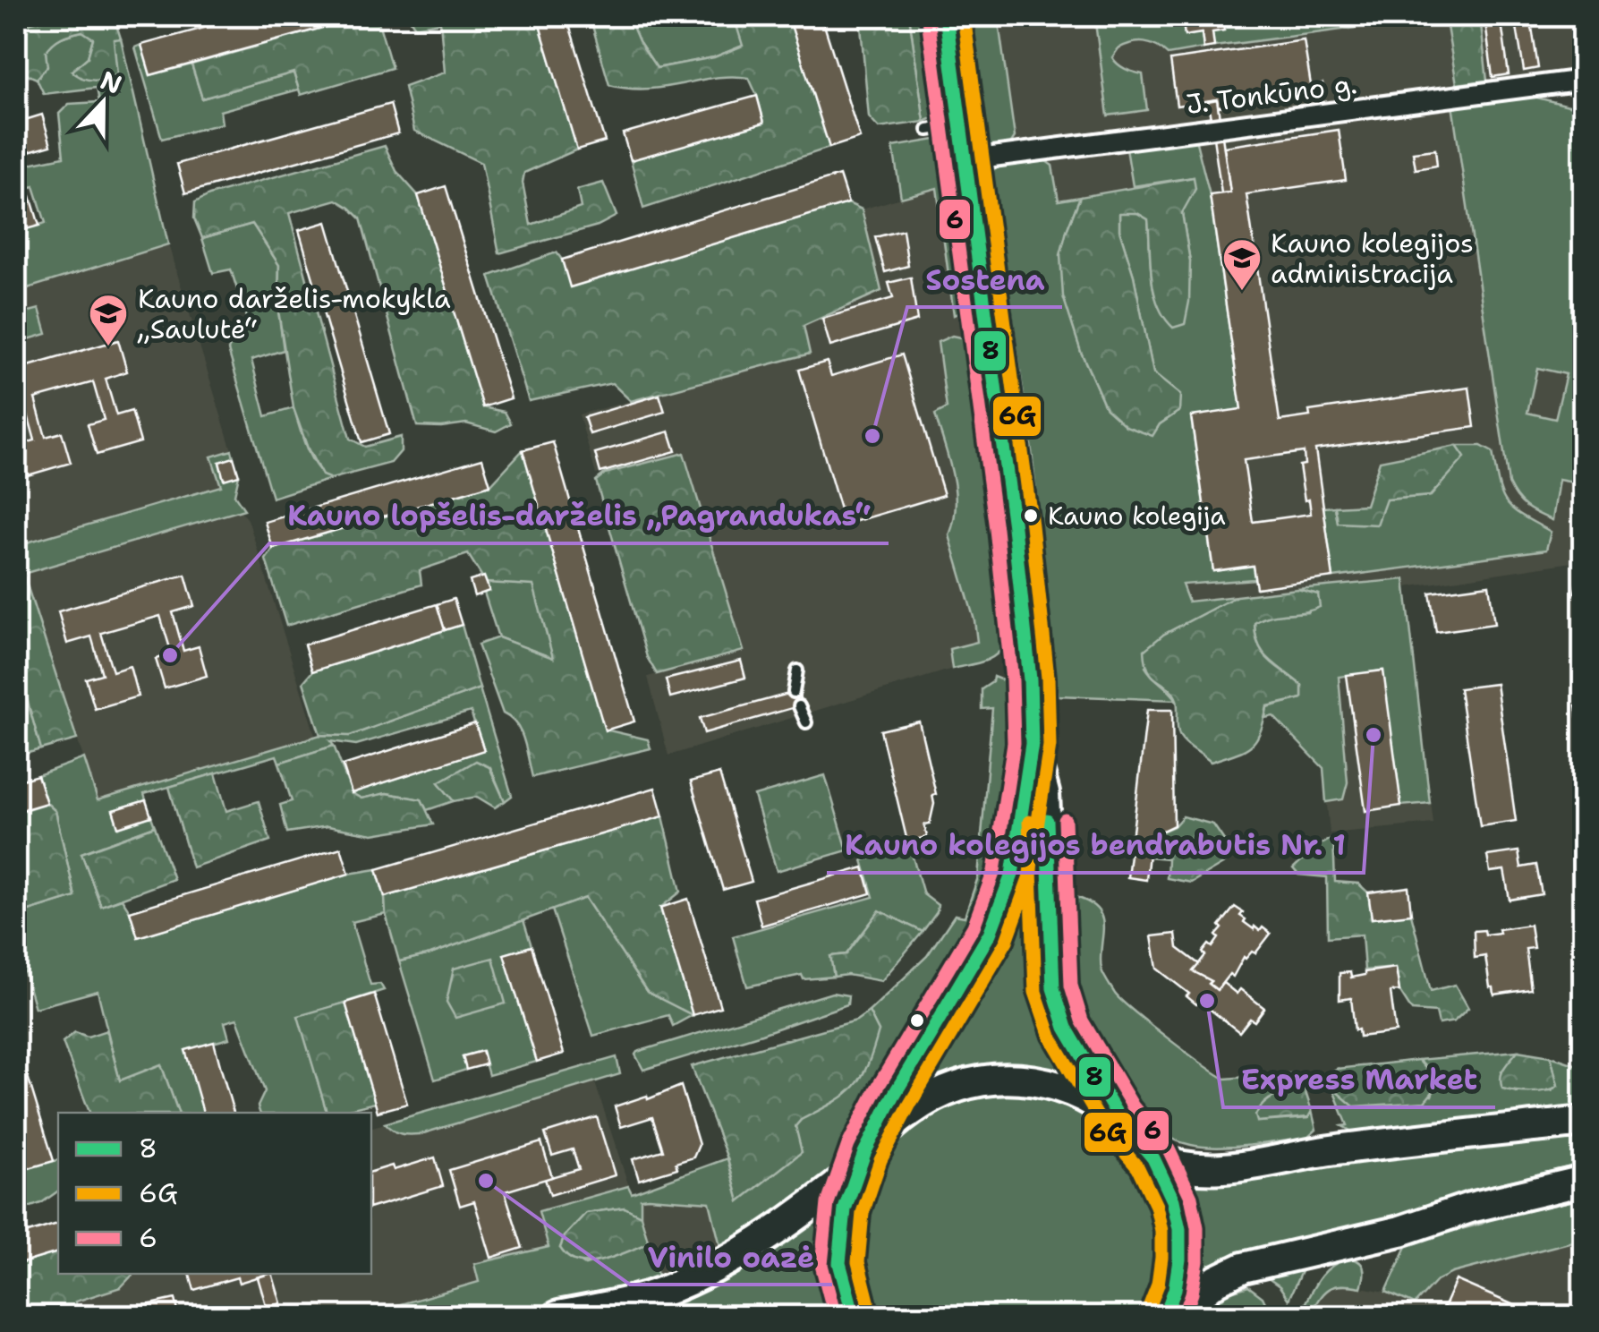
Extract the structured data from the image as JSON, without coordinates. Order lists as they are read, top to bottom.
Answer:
{
  "streets": {
    "street": ["J. Tonkūno g."]
  },
  "places": {
    "school or university": ["Kauno kolegijos administracija", "Kauno darželis-mokykla „Saulutė“"],
    "other": [
      "Sostena",
      "Kauno kolegija",
      "Kauno lopšelis-darželis „Pagrandukas“",
      "Kauno kolegijos bendrabutis Nr. 1",
      "Express Market",
      "Vinilo oazė"
    ]
  },
  "lines": ["transit line 8", "transit line 6G", "transit line 6"],
  "legend": ["8", "6G", "6"],
  "north": "top"
}
